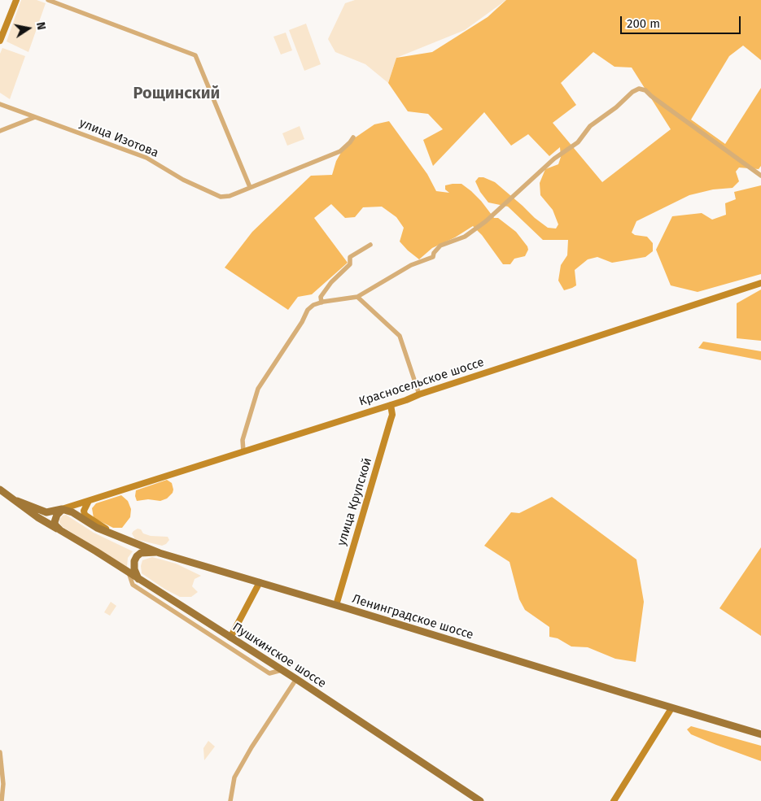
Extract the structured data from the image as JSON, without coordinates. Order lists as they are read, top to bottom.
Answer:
{
  "streets": {
    "main road": [
      "Красносельское шоссе",
      "улица Крупской",
      "Ленинградское шоссе",
      "Пушкинское шоссе"
    ],
    "street": ["улица Изотова"]
  },
  "crossings": [
    ["Красносельское шоссе", "улица Крупской"],
    ["Красносельское шоссе", "Ленинградское шоссе"],
    ["улица Крупской", "Ленинградское шоссе"]
  ],
  "districts": ["Рощинский"],
  "scale_bar": "200 m",
  "north": "right"
}
